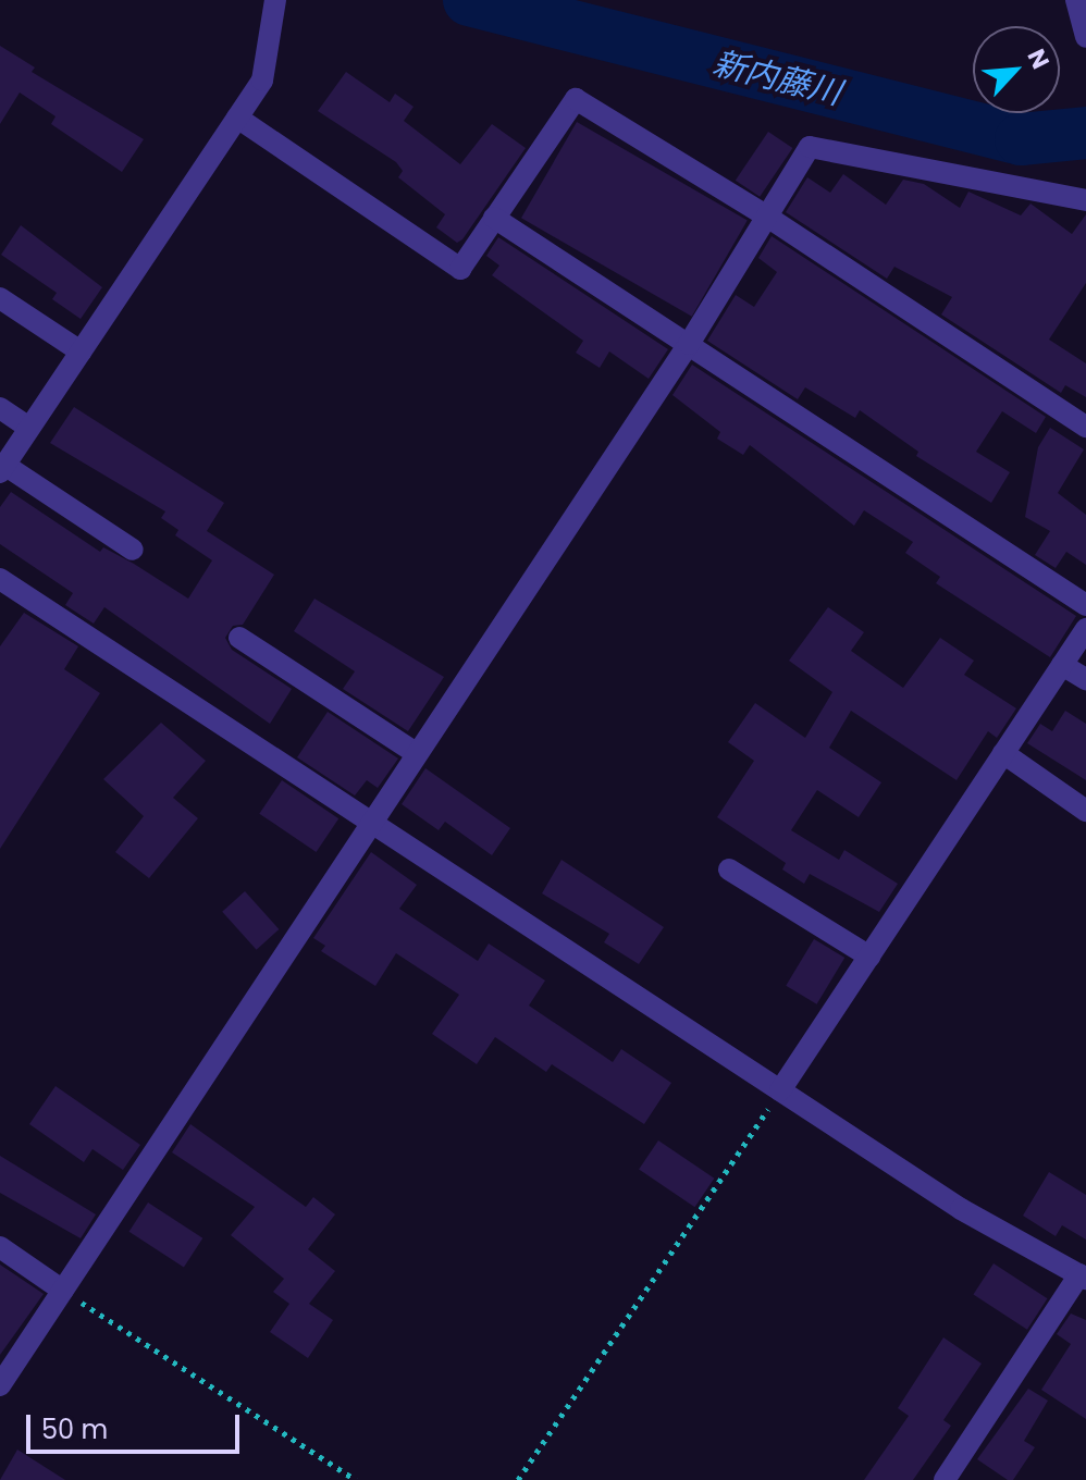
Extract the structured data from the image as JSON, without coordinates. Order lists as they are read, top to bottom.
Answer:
{
  "water": ["新内藤川"],
  "scale_bar": "50 m",
  "north": "top right"
}
